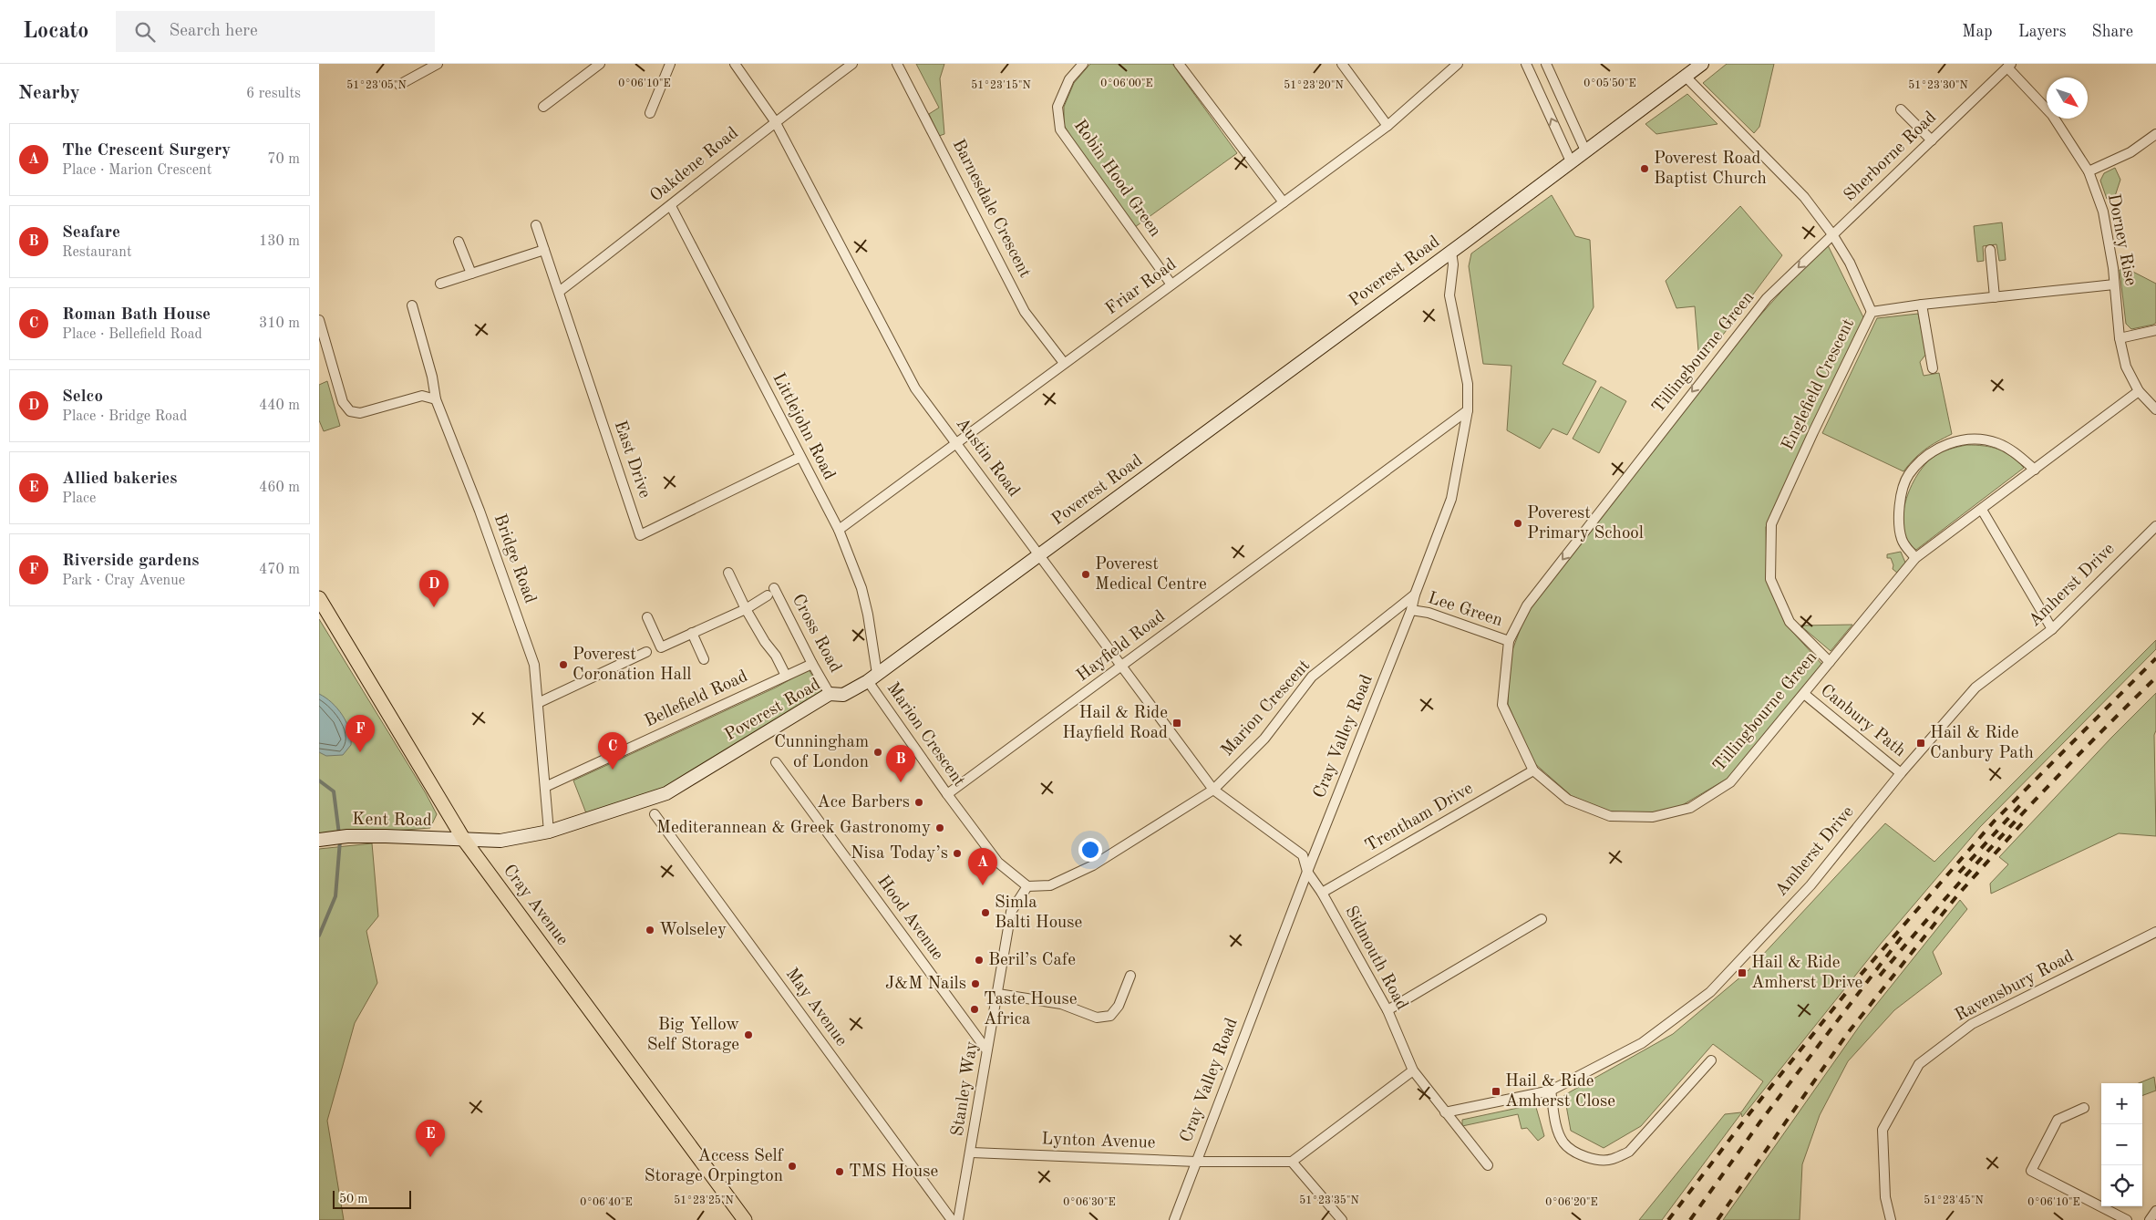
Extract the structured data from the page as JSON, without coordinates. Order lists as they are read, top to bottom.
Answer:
{
  "streets": {
    "main road": ["Cray Avenue"],
    "street": [
      "Sherborne Road",
      "Oakdene Road",
      "Robin Hood Green",
      "Barnesdale Crescent",
      "Dorney Rise",
      "Poverest Road",
      "Friar Road",
      "Tillingbourne Green",
      "Englefield Crescent",
      "Littlejohn Road",
      "Austin Road",
      "East Drive",
      "Bridge Road",
      "Amherst Drive",
      "Lee Green",
      "Cross Road",
      "Hayfield Road",
      "Bellefield Road",
      "Marion Crescent",
      "Canbury Path",
      "Cray Valley Road",
      "Trentham Drive",
      "Kent Road",
      "Hood Avenue",
      "Sidmouth Road",
      "Ravensbury Road",
      "May Avenue",
      "Stanley Way",
      "Lynton Avenue"
    ]
  },
  "crossings": [
    ["Sherborne Road", "Dorney Rise"],
    ["Sherborne Road", "Tillingbourne Green"],
    ["Oakdene Road", "Littlejohn Road"],
    ["Oakdene Road", "Austin Road"],
    ["Oakdene Road", "East Drive"],
    ["Robin Hood Green", "Friar Road"],
    ["Barnesdale Crescent", "Friar Road"],
    ["Dorney Rise", "Tillingbourne Green"],
    ["Dorney Rise", "Englefield Crescent"],
    ["Poverest Road", "Littlejohn Road"],
    ["Poverest Road", "Austin Road"],
    ["Poverest Road", "Bridge Road"],
    ["Poverest Road", "Cross Road"],
    ["Poverest Road", "Marion Crescent"],
    ["Poverest Road", "Cray Valley Road"],
    ["Poverest Road", "Kent Road"],
    ["Poverest Road", "Cray Avenue"],
    ["Friar Road", "Littlejohn Road"],
    ["Friar Road", "Austin Road"],
    ["Tillingbourne Green", "Englefield Crescent"],
    ["Tillingbourne Green", "Lee Green"],
    ["Tillingbourne Green", "Canbury Path"],
    ["Tillingbourne Green", "Trentham Drive"],
    ["Littlejohn Road", "East Drive"],
    ["Littlejohn Road", "Marion Crescent"],
    ["Austin Road", "Hayfield Road"],
    ["Austin Road", "Marion Crescent"],
    ["Austin Road", "Sidmouth Road"],
    ["Bridge Road", "Bellefield Road"],
    ["Amherst Drive", "Canbury Path"],
    ["Amherst Drive", "Sidmouth Road"],
    ["Lee Green", "Cray Valley Road"],
    ["Cross Road", "Bellefield Road"],
    ["Hayfield Road", "Marion Crescent"],
    ["Hayfield Road", "Cray Valley Road"],
    ["Marion Crescent", "Cray Valley Road"],
    ["Marion Crescent", "Sidmouth Road"],
    ["Marion Crescent", "Stanley Way"],
    ["Cray Valley Road", "Sidmouth Road"],
    ["Cray Valley Road", "Lynton Avenue"],
    ["Trentham Drive", "Sidmouth Road"],
    ["Kent Road", "Cray Avenue"],
    ["Hood Avenue", "Stanley Way"],
    ["Stanley Way", "Lynton Avenue"]
  ],
  "one_way": ["Tillingbourne Green"],
  "places": {
    "other": [
      "Poverest Road Baptist Church",
      "Poverest Primary School",
      "Poverest Medical Centre",
      "Poverest Coronation Hall",
      "Cunningham of London",
      "Ace Barbers",
      "Mediterannean & Greek Gastronomy",
      "Nisa Today’s",
      "Simla Balti House",
      "Wolseley",
      "Beril’s Cafe",
      "J&M Nails",
      "Taste House Africa",
      "Big Yellow Self Storage",
      "Access Self Storage Orpington",
      "TMS House"
    ],
    "transit": [
      "Hail & Ride Hayfield Road",
      "Hail & Ride Canbury Path",
      "Hail & Ride Amherst Drive",
      "Hail & Ride Amherst Close"
    ]
  },
  "scale_bar": "50 m",
  "north": "bottom right",
  "page": {
    "header": "Locato",
    "search": "Search here",
    "nav": ["Map", "Layers", "Share"],
    "heading": ["Nearby", "6 results"],
    "list": [
      {
        "mark": "A",
        "name": "The Crescent Surgery",
        "note": "Place · Marion Crescent",
        "value": "70 m"
      },
      {
        "mark": "B",
        "name": "Seafare",
        "note": "Restaurant",
        "value": "130 m"
      },
      {
        "mark": "C",
        "name": "Roman Bath House",
        "note": "Place · Bellefield Road",
        "value": "310 m"
      },
      {
        "mark": "D",
        "name": "Selco",
        "note": "Place · Bridge Road",
        "value": "440 m"
      },
      {
        "mark": "E",
        "name": "Allied bakeries",
        "note": "Place",
        "value": "460 m"
      },
      {
        "mark": "F",
        "name": "Riverside gardens",
        "note": "Park · Cray Avenue",
        "value": "470 m"
      }
    ],
    "pins": [
      "D",
      "F",
      "C",
      "B",
      "A",
      "E"
    ],
    "map_buttons": ["+", "−"],
    "scale": "50 m"
  },
  "coordinates": [
    "0°06'00\"E",
    "0°06'10\"E",
    "0°05'50\"E",
    "51°23'05\"N",
    "51°23'15\"N",
    "51°23'20\"N",
    "51°23'30\"N",
    "51°23'25\"N",
    "51°23'35\"N",
    "51°23'45\"N",
    "0°06'40\"E",
    "0°06'30\"E",
    "0°06'20\"E"
  ]
}
